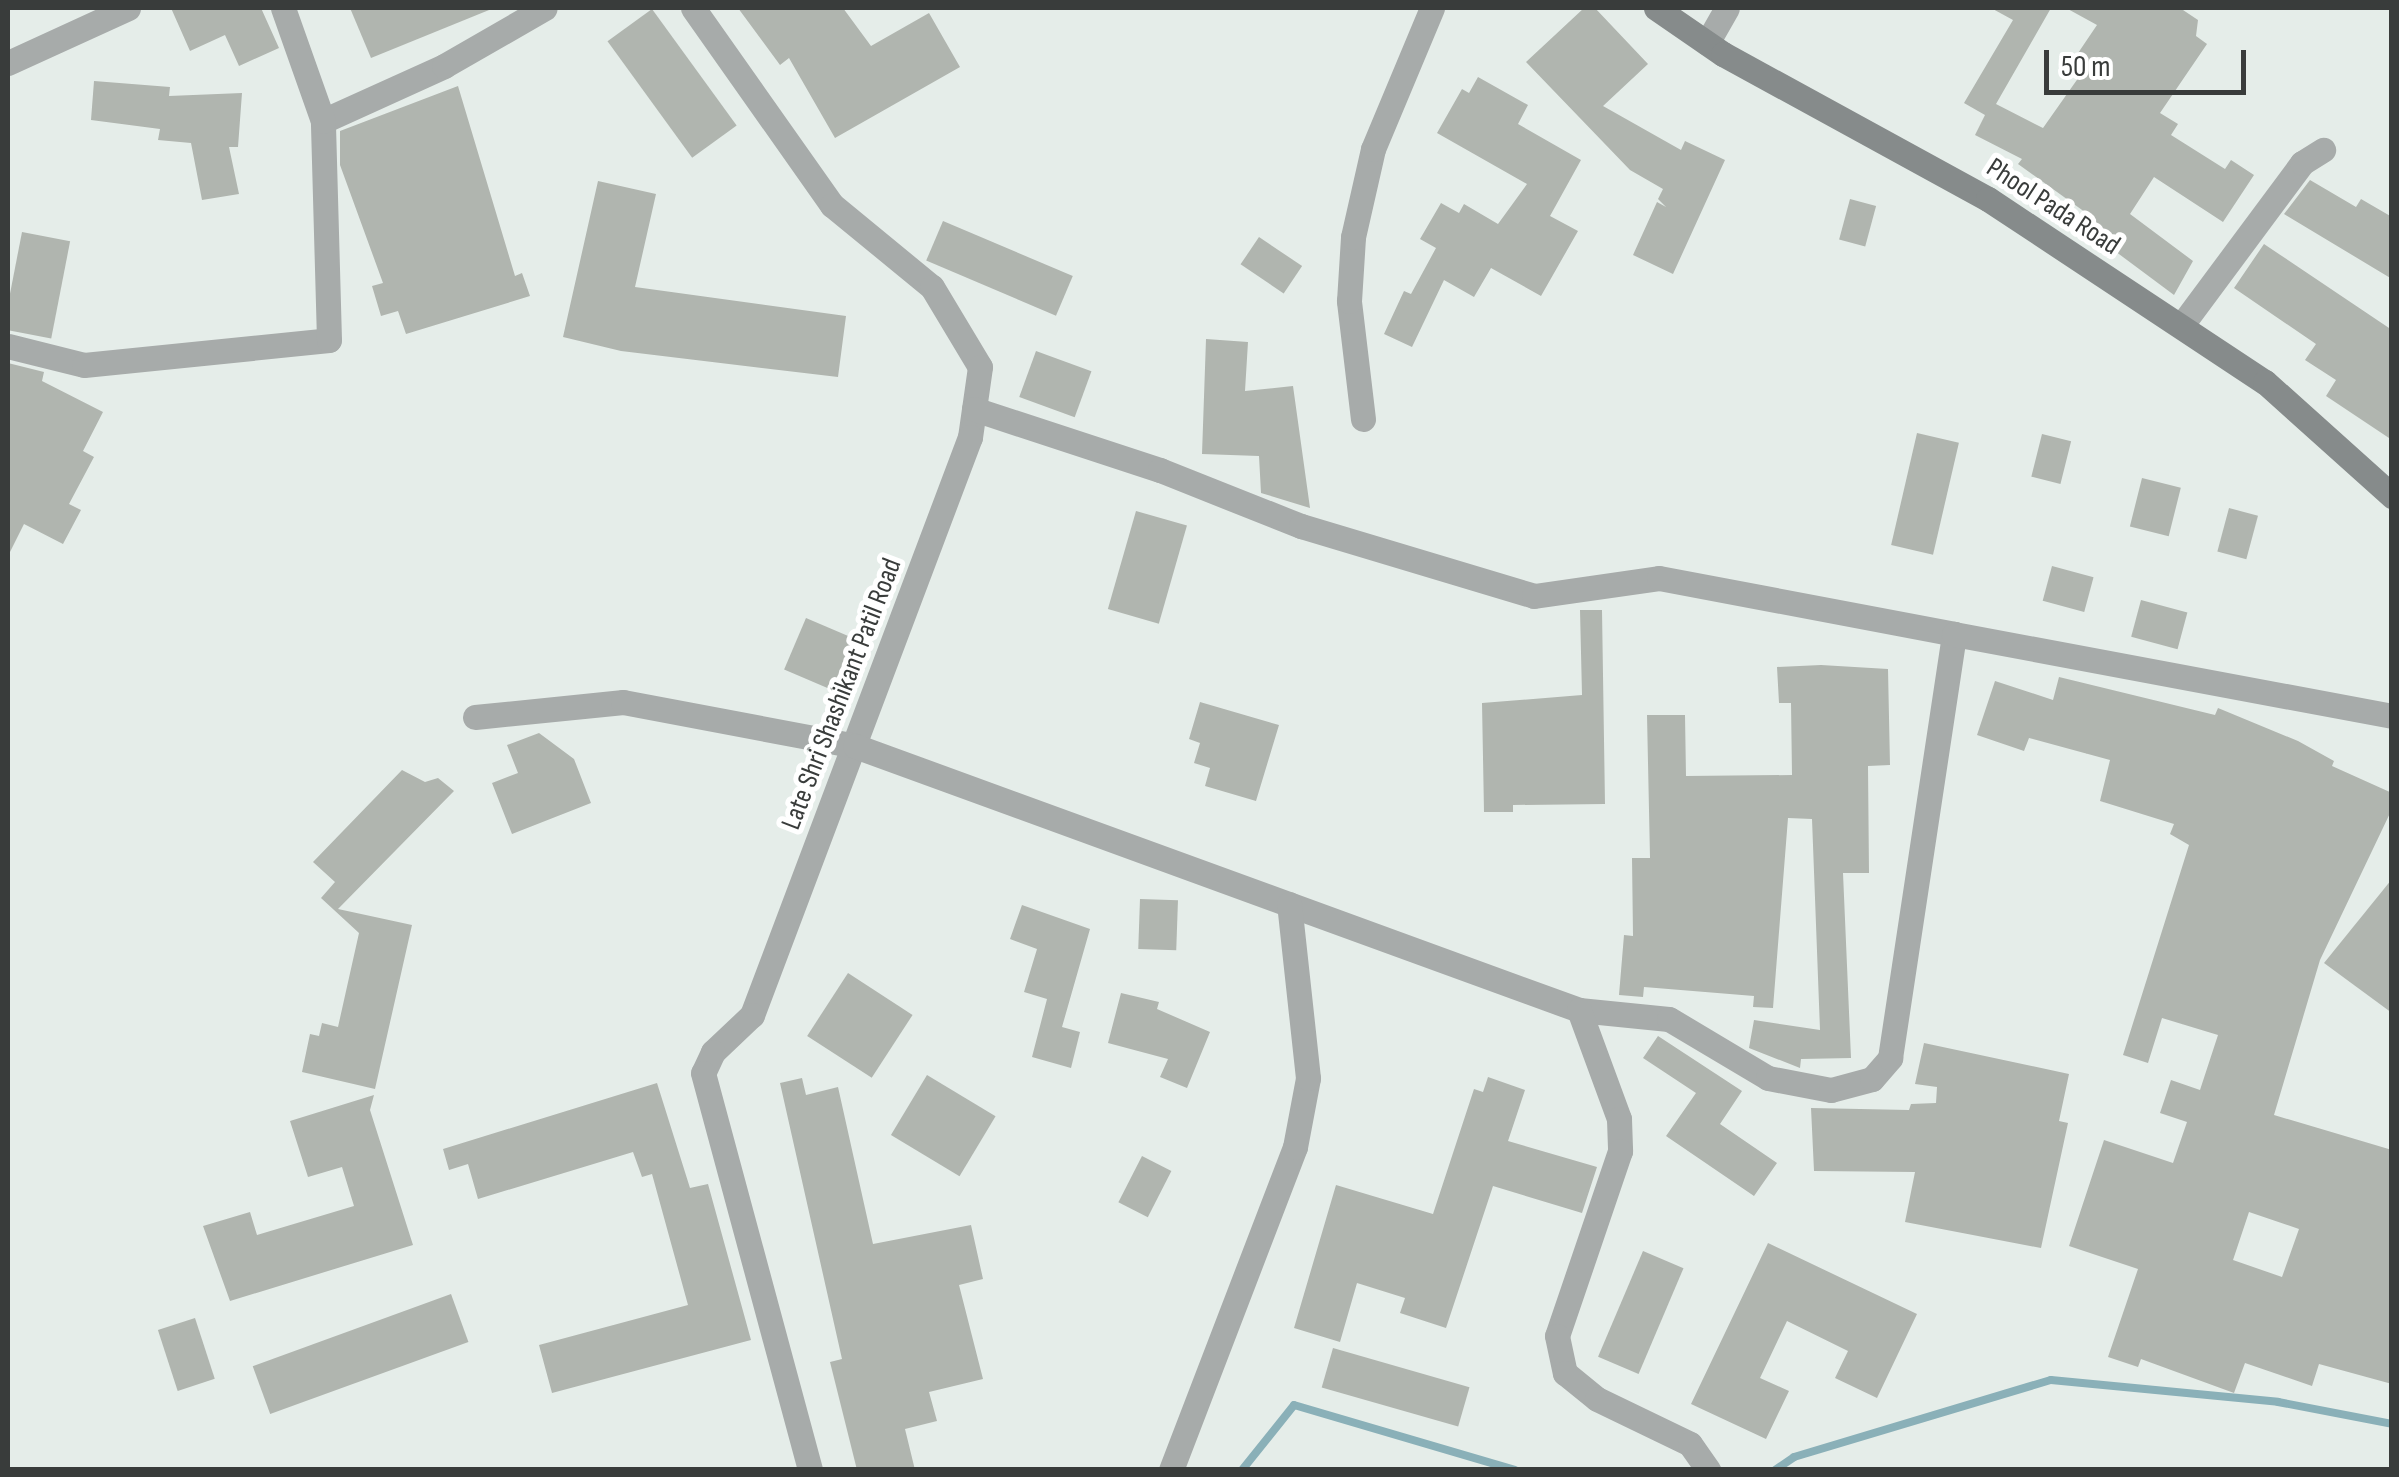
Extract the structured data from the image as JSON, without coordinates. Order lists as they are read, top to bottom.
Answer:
{
  "streets": {
    "street": ["Phool Pada Road", "Late Shri Shashikant Patil Road"]
  },
  "scale_bar": "50 m"
}
